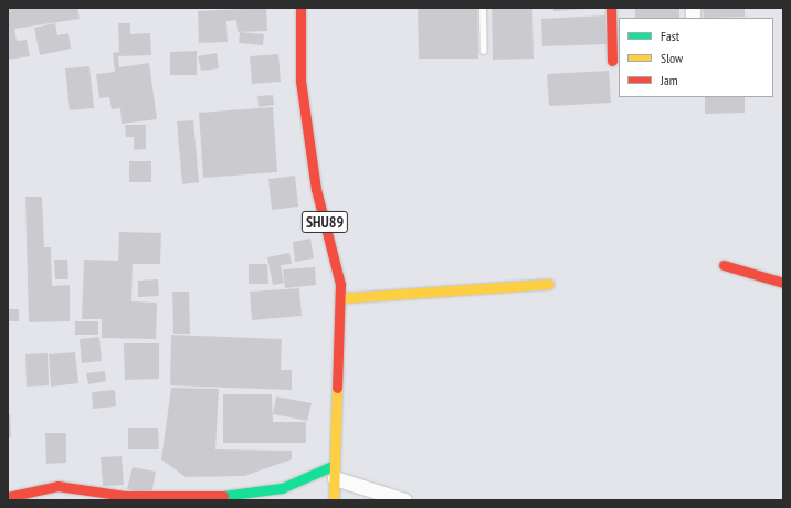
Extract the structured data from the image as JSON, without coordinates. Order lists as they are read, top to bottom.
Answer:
{
  "streets": {
    "street": ["SHU89"]
  },
  "legend": ["Fast", "Slow", "Jam"]
}
